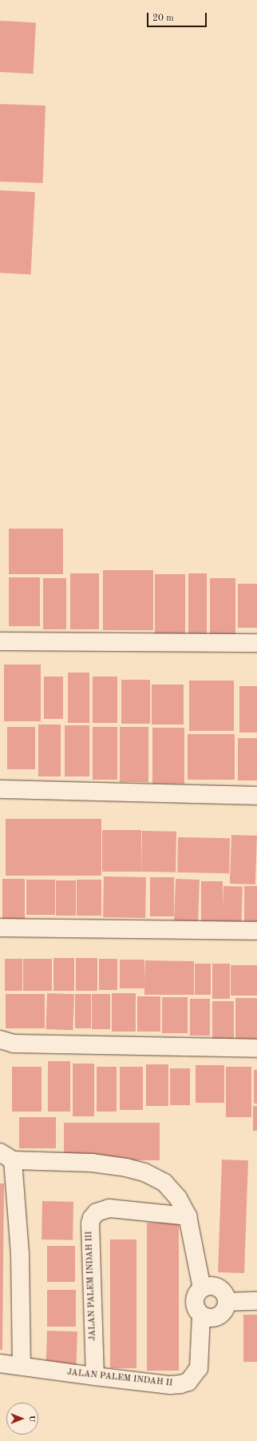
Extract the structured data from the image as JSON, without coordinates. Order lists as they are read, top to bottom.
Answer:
{
  "streets": {
    "street": ["JALAN PALEM INDAH III", "JALAN PALEM INDAH II"]
  },
  "crossings": [
    ["JALAN PALEM INDAH III", "JALAN PALEM INDAH II"]
  ],
  "scale_bar": "20 m",
  "north": "right"
}
